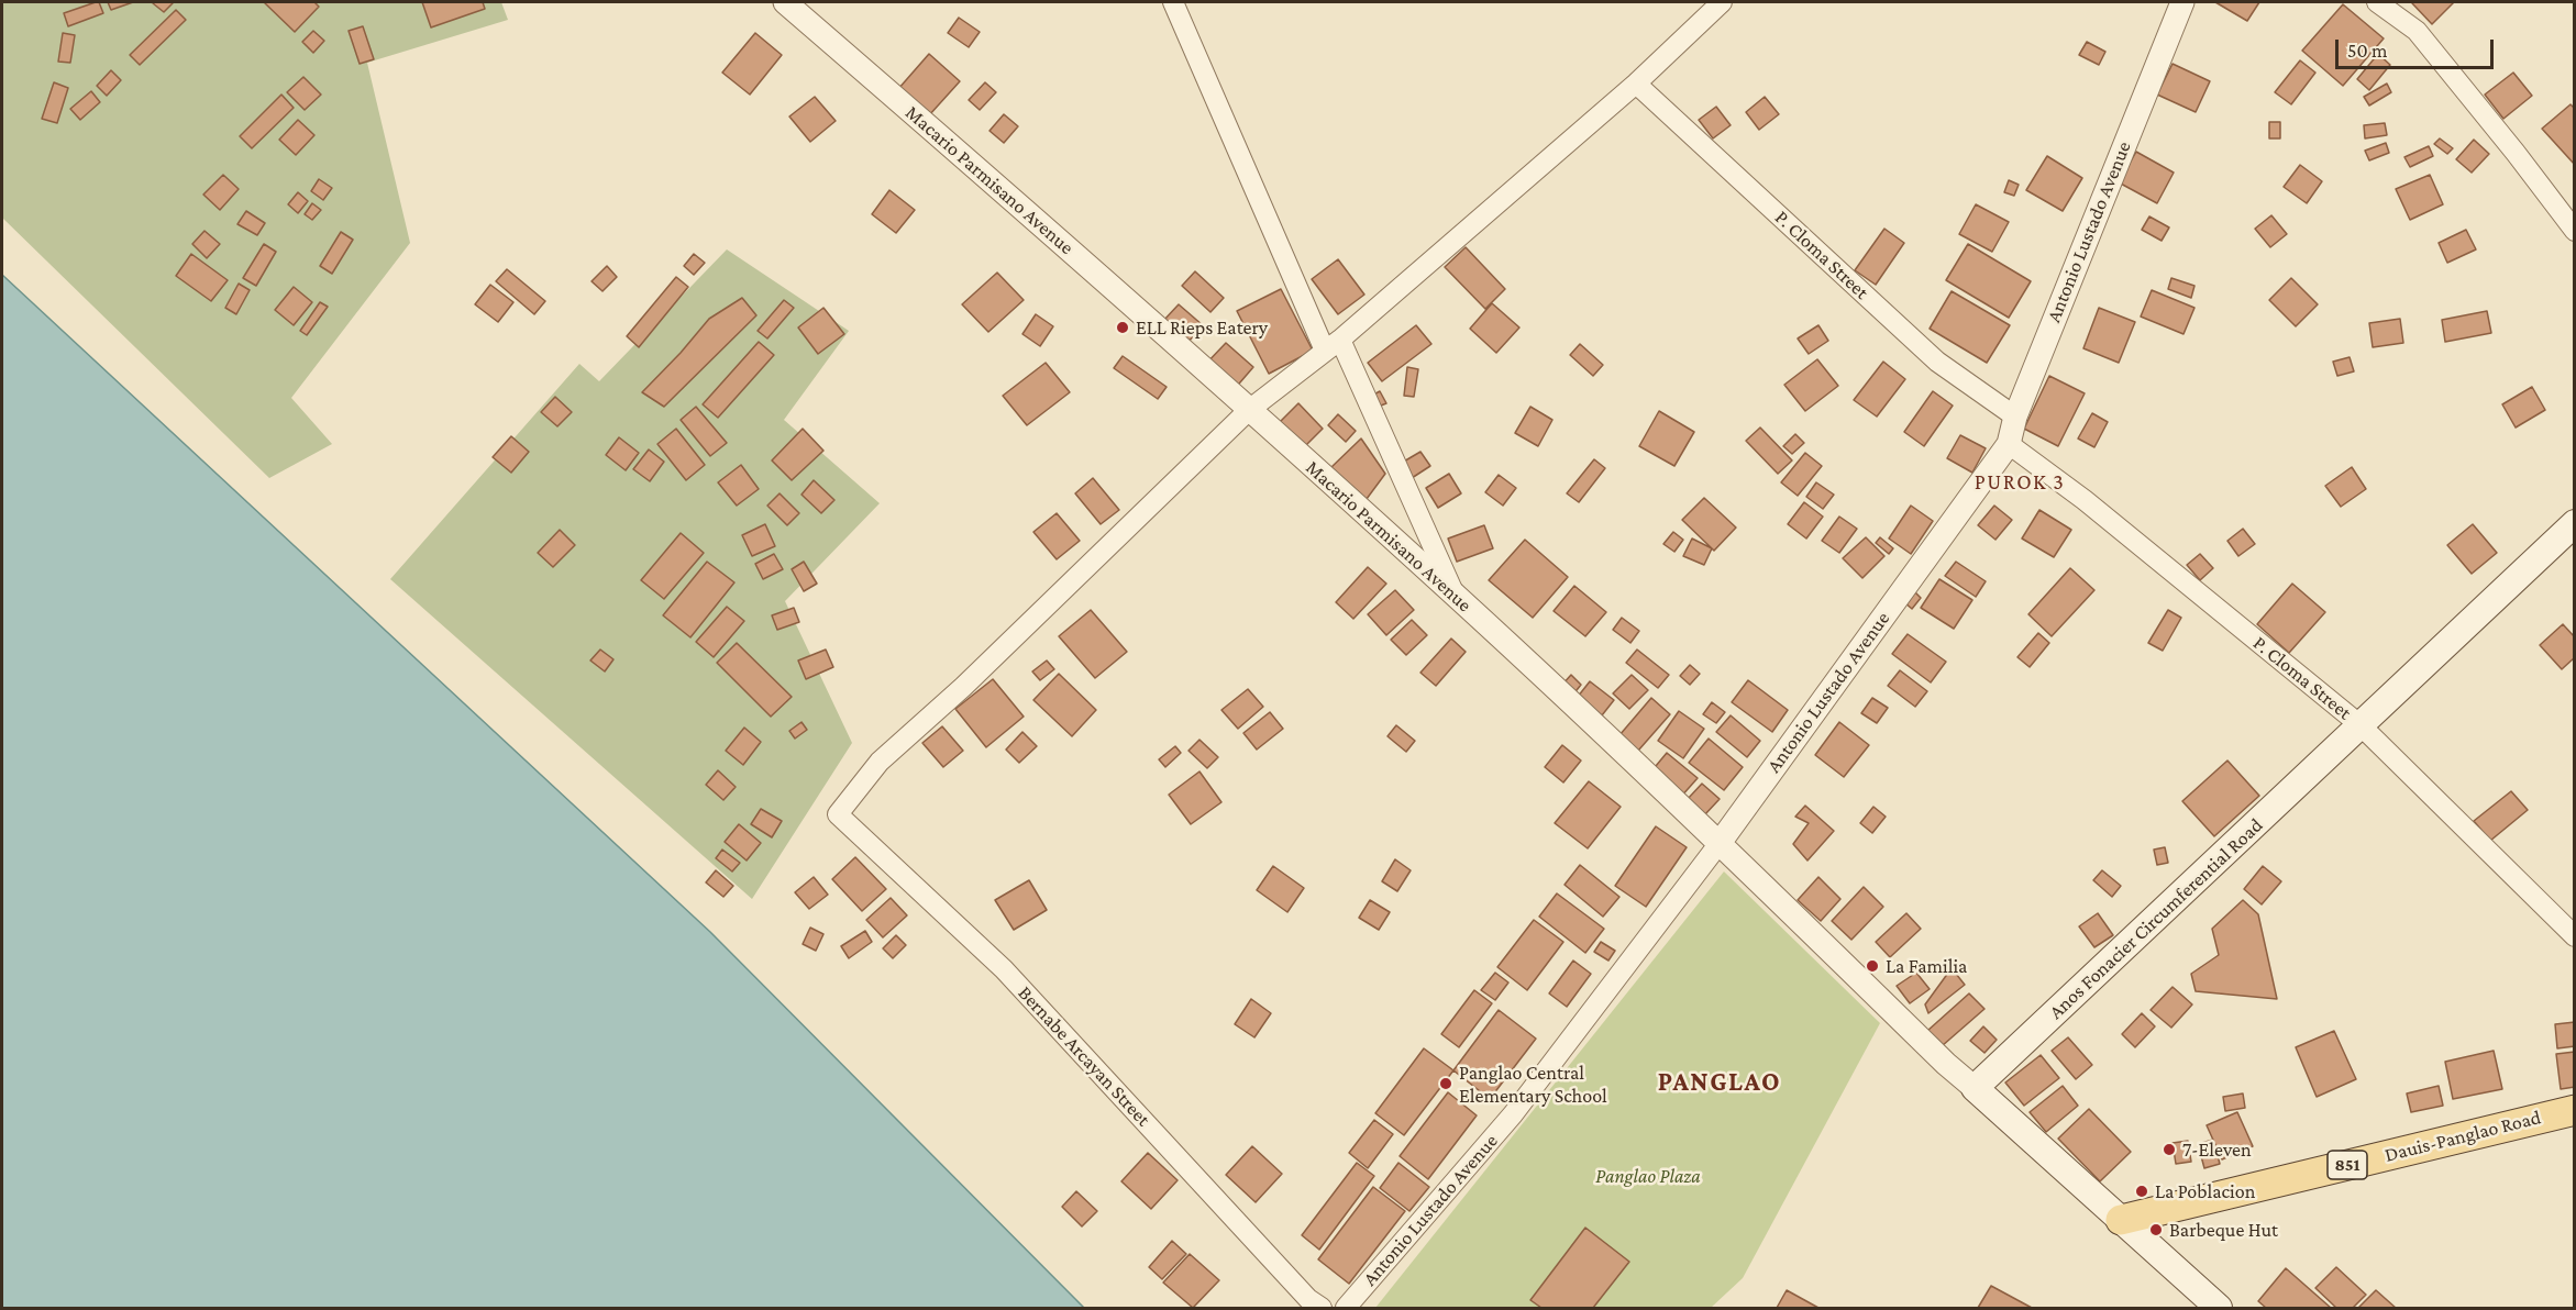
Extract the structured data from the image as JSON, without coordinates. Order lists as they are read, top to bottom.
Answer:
{
  "streets": {
    "main road": ["Anos Fonacier Circumferential Road", "Dauis-Panglao Road", "851"],
    "street": [
      "Macario Parmisano Avenue",
      "Antonio Lustado Avenue",
      "P. Cloma Street",
      "Bernabe Arcayan Street"
    ]
  },
  "crossings": [
    ["Macario Parmisano Avenue", "Antonio Lustado Avenue"],
    ["Macario Parmisano Avenue", "Anos Fonacier Circumferential Road"],
    ["Macario Parmisano Avenue", "Bernabe Arcayan Street"],
    ["Antonio Lustado Avenue", "P. Cloma Street"],
    ["P. Cloma Street", "Anos Fonacier Circumferential Road"]
  ],
  "districts": ["PUROK 3", "PANGLAO"],
  "parks": ["Panglao Plaza"],
  "places": [
    "ELL Rieps Eatery",
    "La Familia",
    "Panglao Central Elementary School",
    "7-Eleven",
    "La Poblacion",
    "Barbeque Hut"
  ],
  "scale_bar": "50 m"
}
